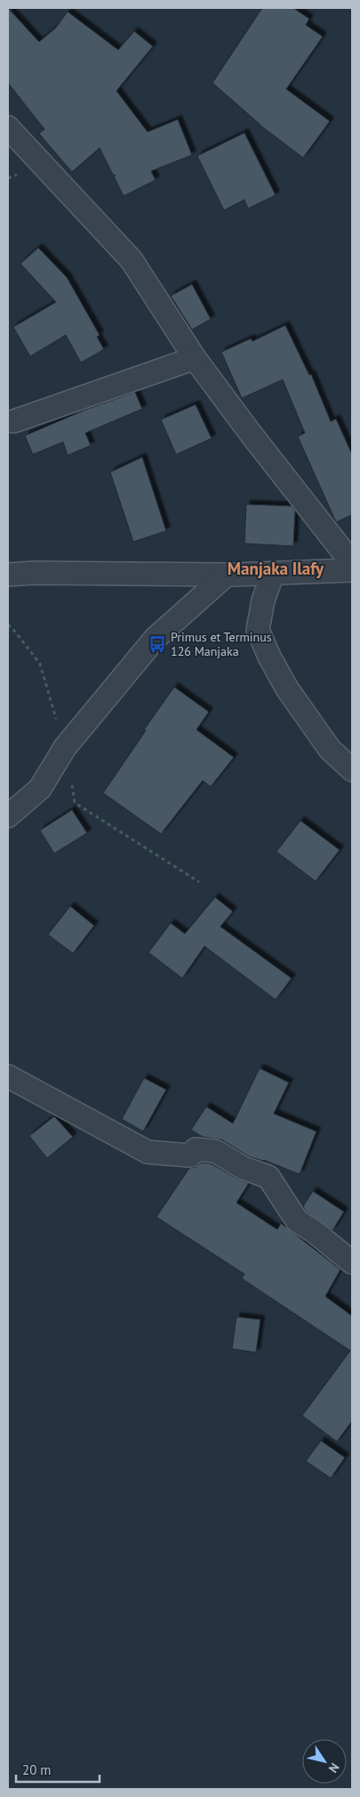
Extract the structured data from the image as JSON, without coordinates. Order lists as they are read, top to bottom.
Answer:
{
  "districts": ["Manjaka Ilafy"],
  "places": {
    "bus stop": ["Primus et Terminus 126 Manjaka"]
  },
  "scale_bar": "20 m",
  "north": "bottom right"
}
